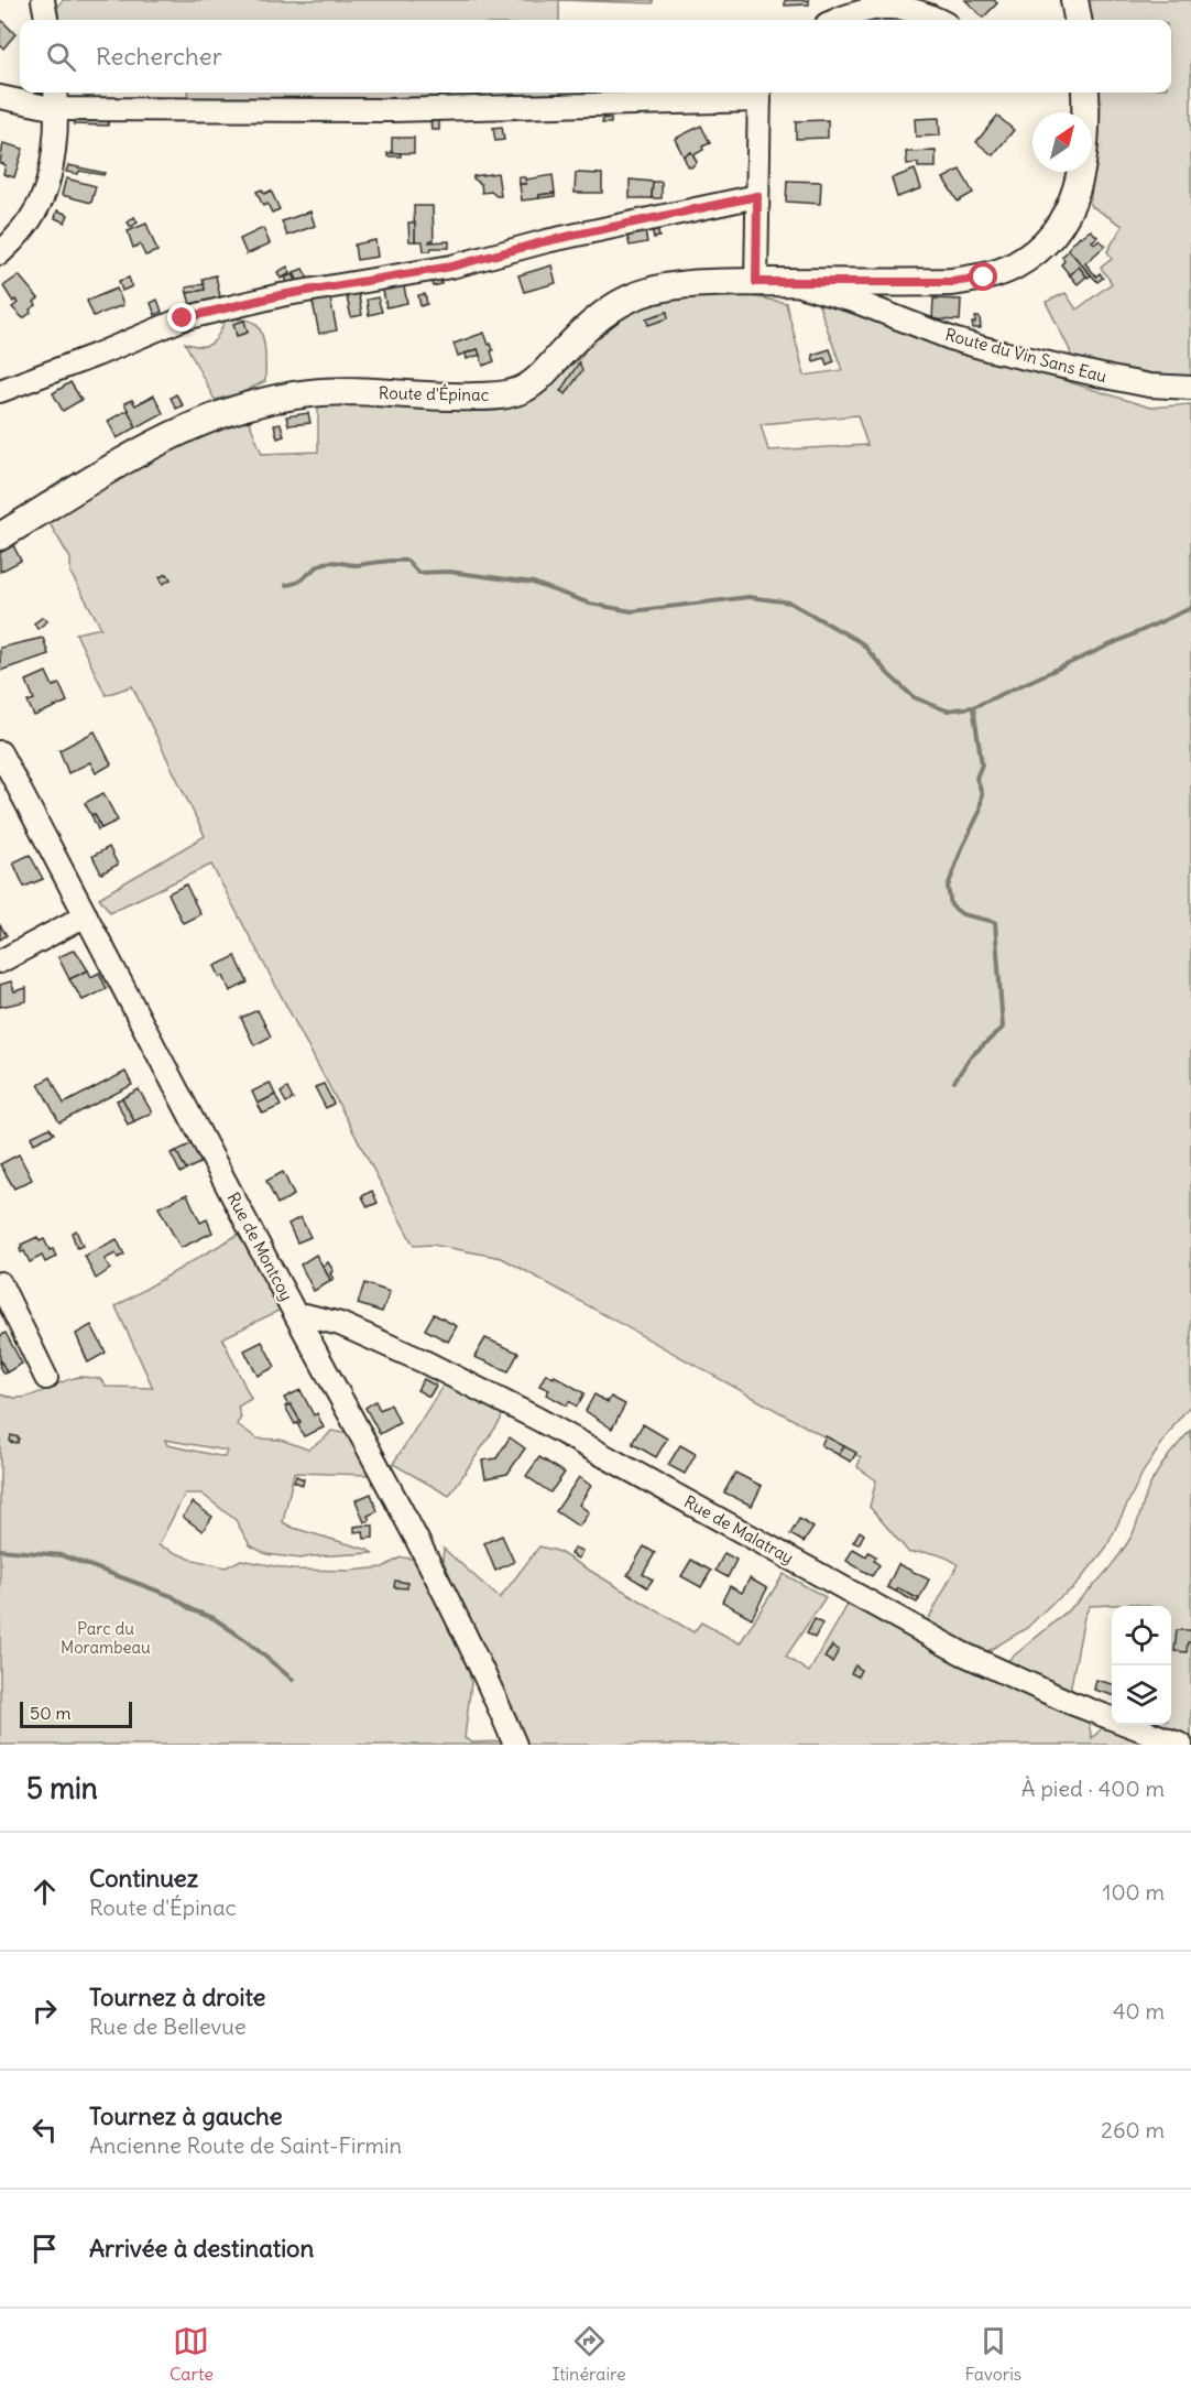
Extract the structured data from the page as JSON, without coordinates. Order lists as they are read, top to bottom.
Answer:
{
  "streets": {
    "main road": ["Route d'Épinac"],
    "street": ["Route du Vin Sans Eau", "Rue de Montcoy", "Rue de Malatray"]
  },
  "crossings": [
    ["Route du Vin Sans Eau", "Route d'Épinac"],
    ["Rue de Montcoy", "Rue de Malatray"]
  ],
  "parks": ["Parc du Morambeau"],
  "scale_bar": "50 m",
  "north": "top right",
  "page": {
    "search": "Rechercher",
    "scale": "50 m",
    "heading": ["5 min", "À pied · 400 m"],
    "list": [
      ["Continuez", "Route d'Épinac", "100 m"],
      ["Tournez à droite", "Rue de Bellevue", "40 m"],
      ["Tournez à gauche", "Ancienne Route de Saint-Firmin", "260 m"],
      "Arrivée à destination"
    ],
    "nav": ["Carte", "Itinéraire", "Favoris"]
  }
}
